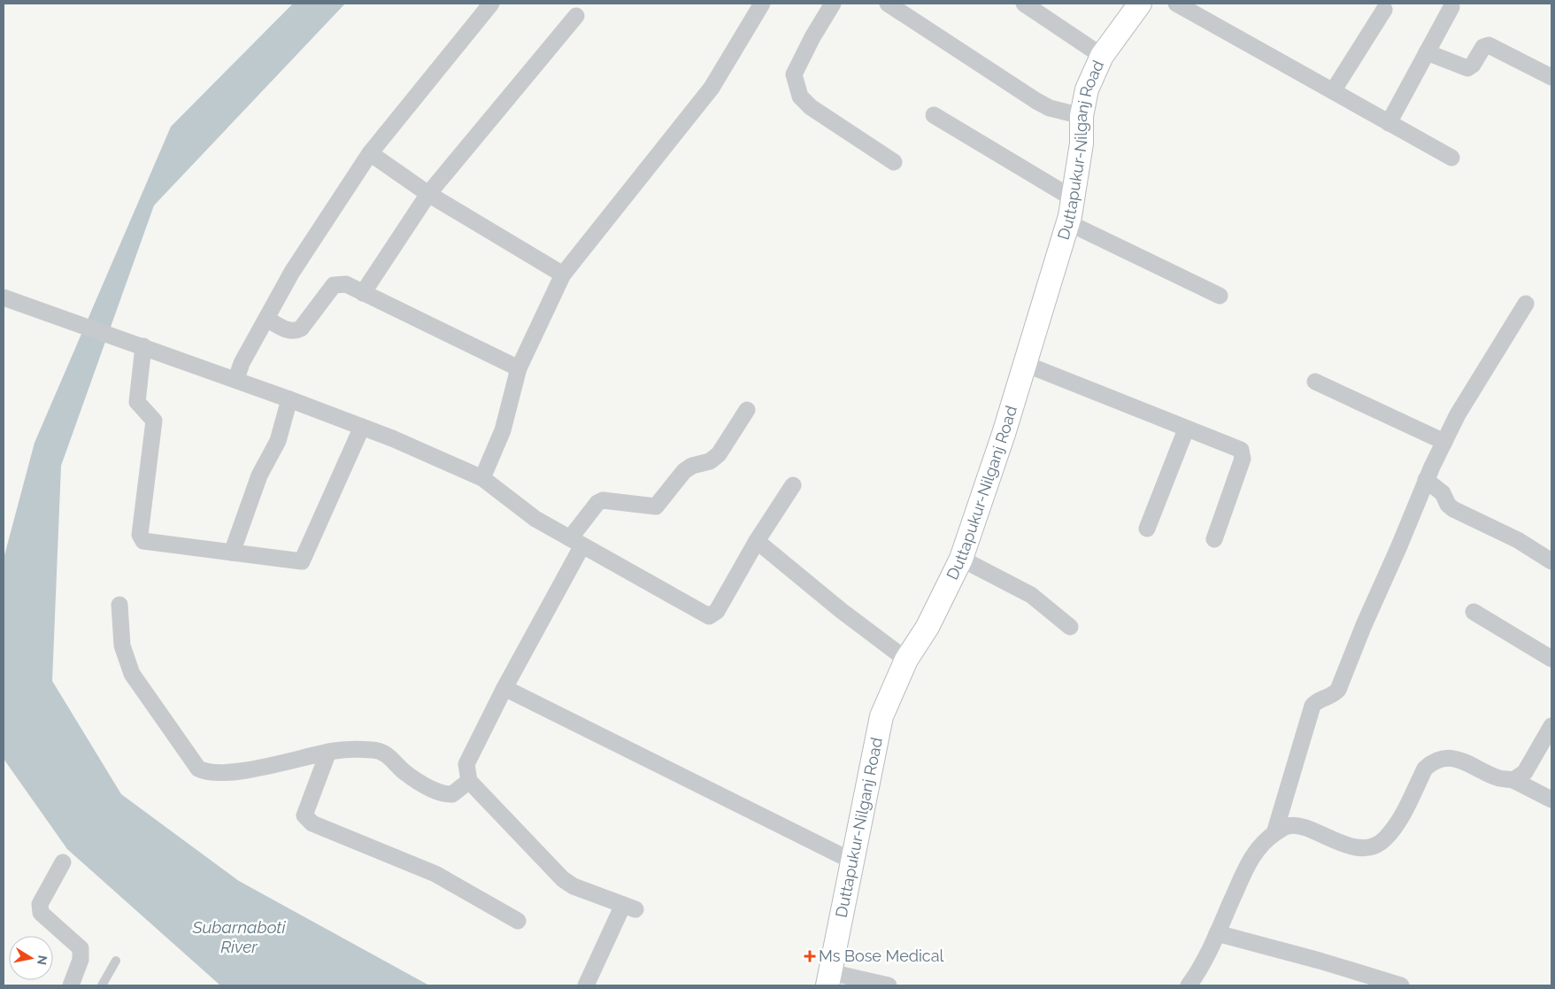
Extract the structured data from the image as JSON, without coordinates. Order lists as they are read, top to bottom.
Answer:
{
  "streets": {
    "main road": ["Duttapukur-Nilganj Road"]
  },
  "water": ["Subarnaboti River"],
  "places": {
    "health": ["Ms Bose Medical"]
  },
  "north": "right"
}
